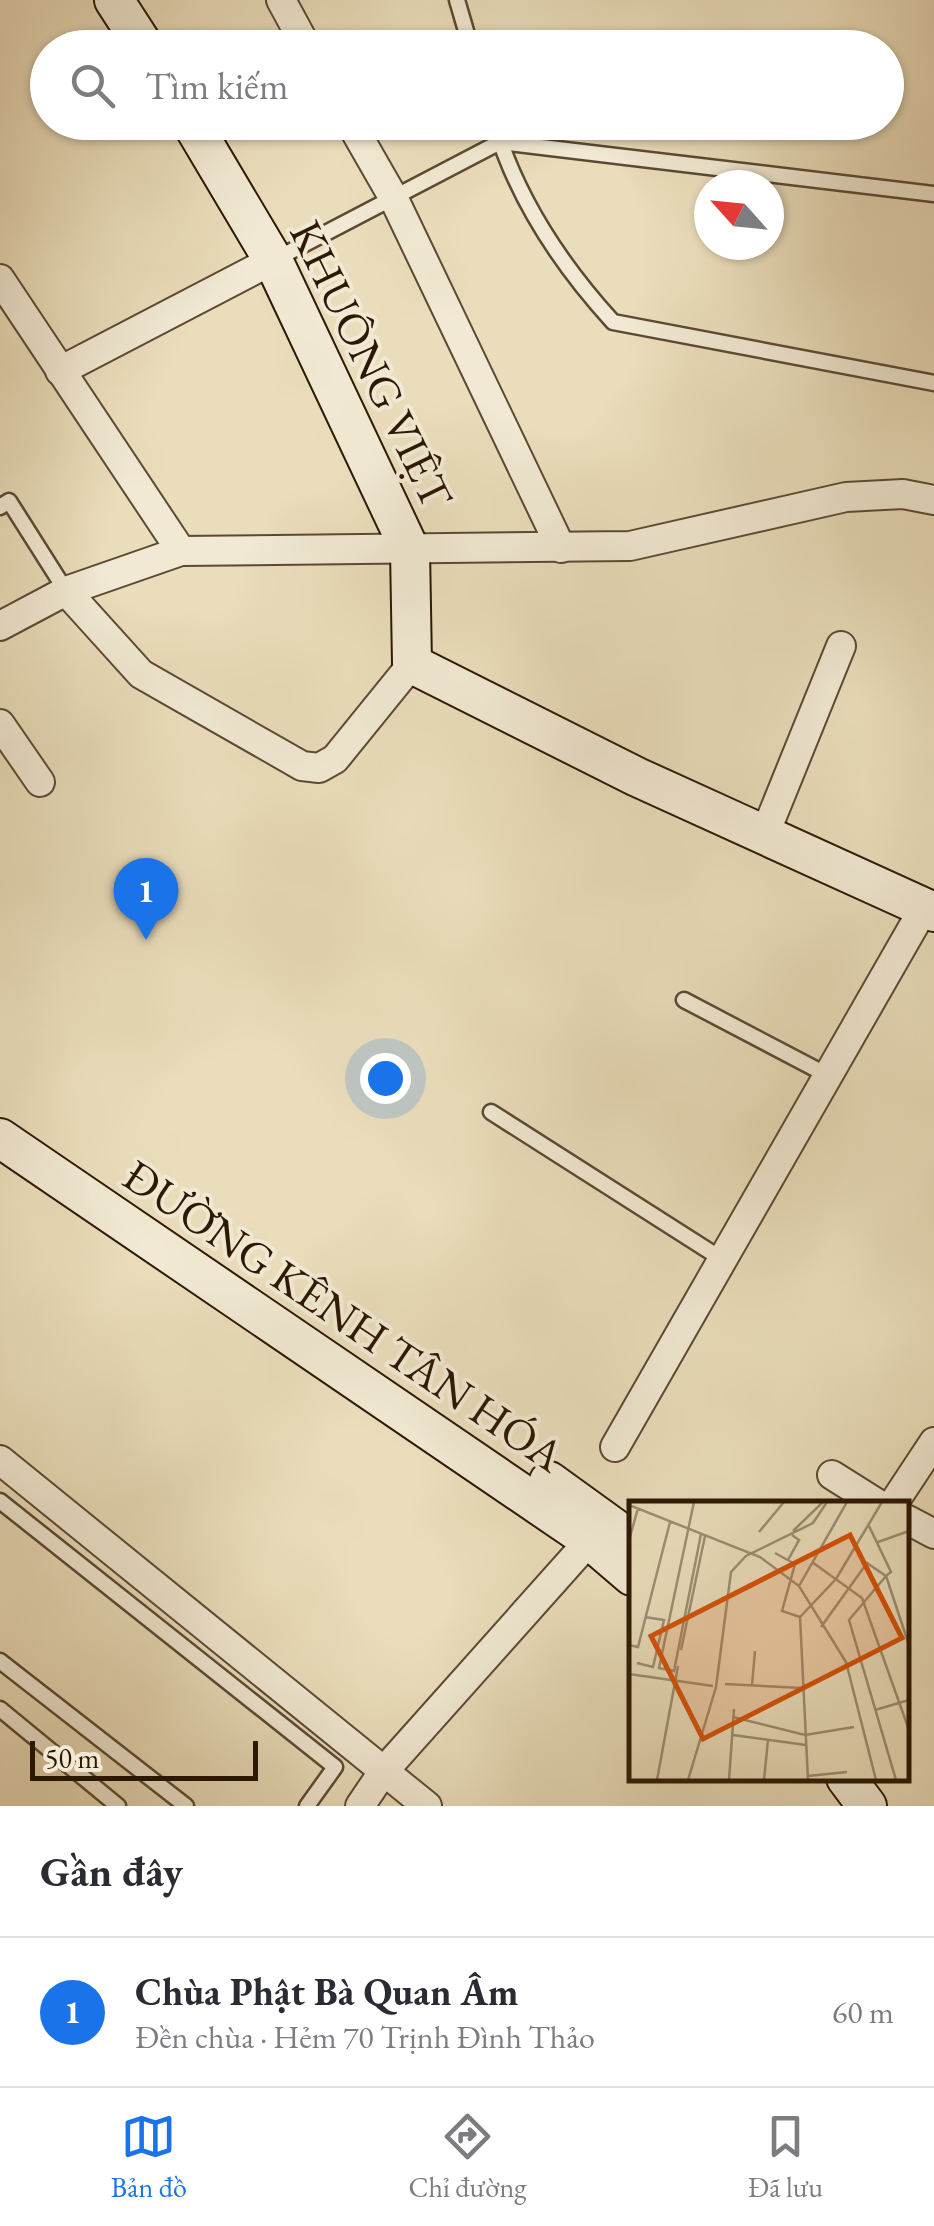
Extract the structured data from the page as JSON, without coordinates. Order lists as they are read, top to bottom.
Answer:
{
  "streets": {
    "street": ["KHUÔNG VIỆT", "ĐƯỜNG KÊNH TÂN HÓA"]
  },
  "scale_bar": "50 m",
  "north": "top left",
  "page": {
    "search": "Tìm kiếm",
    "pins": "1",
    "scale": "50 m",
    "heading": "Gần đây",
    "list": [
      {
        "mark": "1",
        "name": "Chùa Phật Bà Quan Âm",
        "note": "Đền chùa · Hẻm 70 Trịnh Đình Thảo",
        "value": "60 m"
      }
    ],
    "nav": ["Bản đồ", "Chỉ đường", "Đã lưu"]
  }
}
